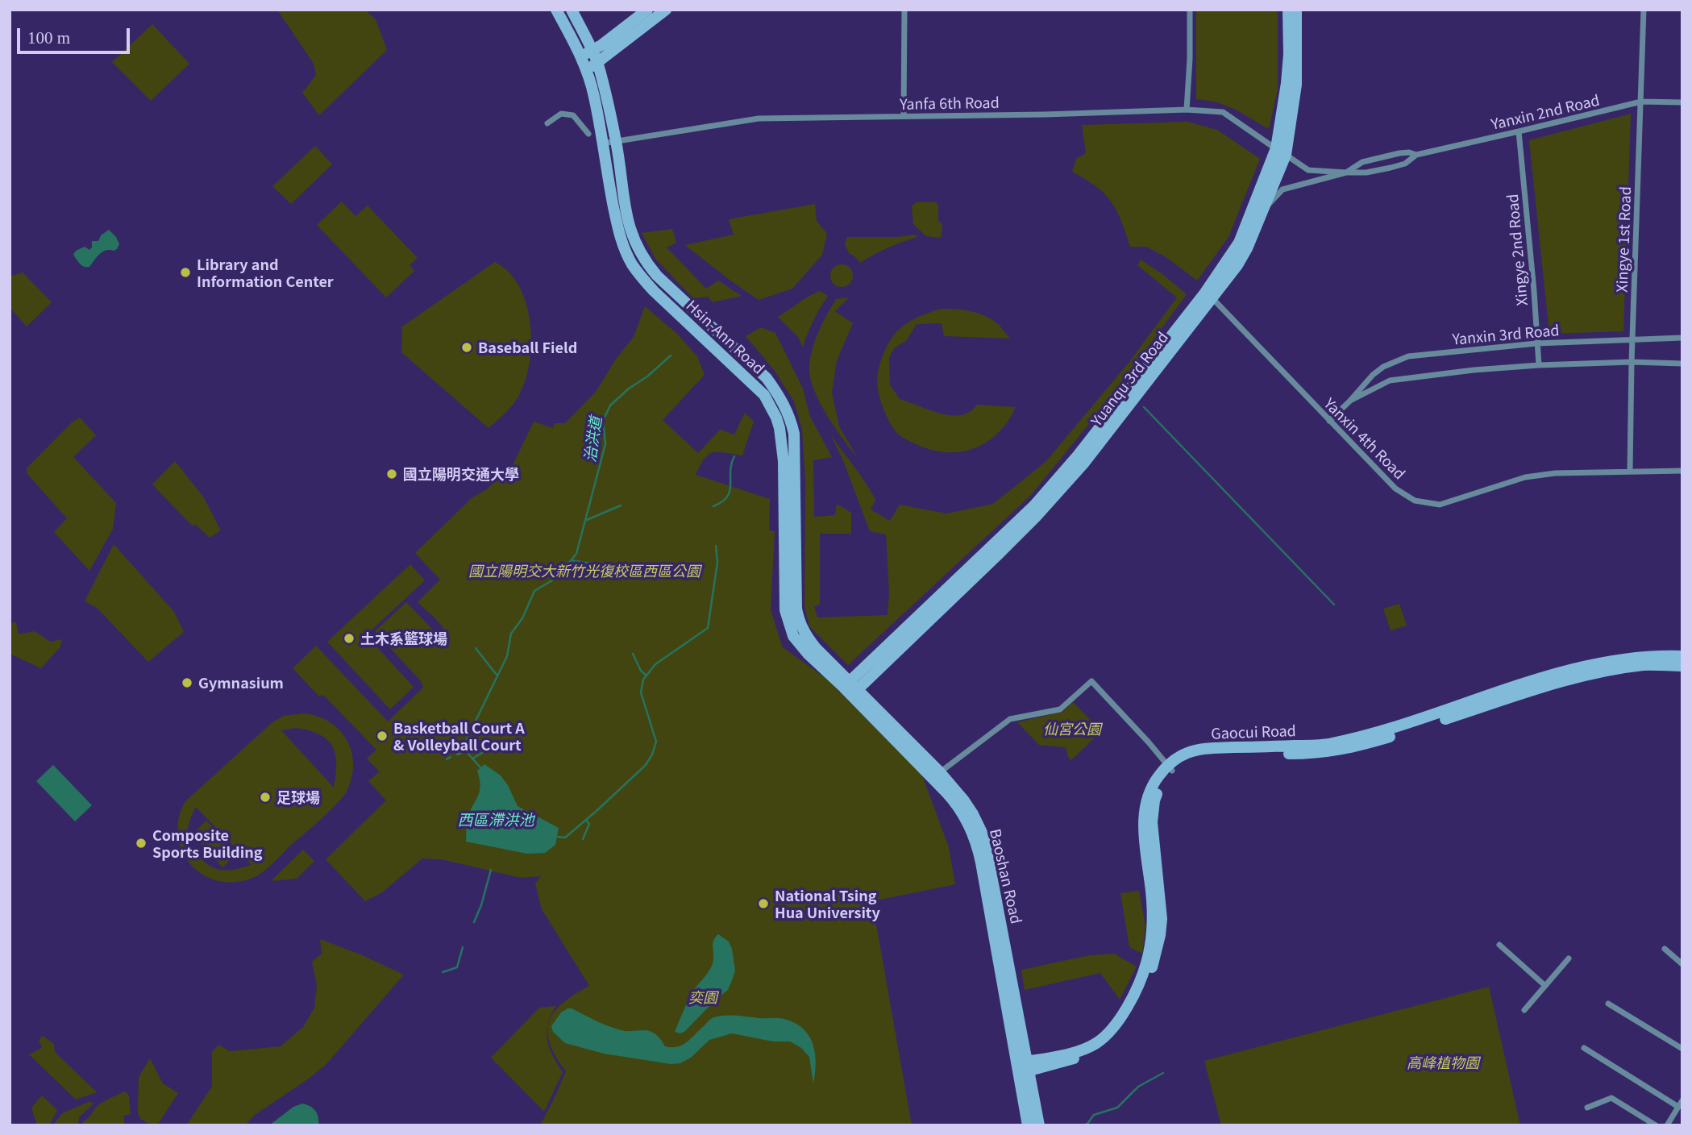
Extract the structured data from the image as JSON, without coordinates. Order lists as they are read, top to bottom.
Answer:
{
  "streets": {
    "street": [
      "Yanfa 6th Road",
      "Yanxin 2nd Road",
      "Xingye 1st Road",
      "Xingye 2nd Road",
      "Yanxin 3rd Road",
      "Hsin-Ann Road",
      "Yuanqu 3rd Road",
      "Yanxin 4th Road",
      "Gaocui Road",
      "Baoshan Road"
    ]
  },
  "crossings": [
    ["Yanfa 6th Road", "Yanxin 2nd Road"],
    ["Yanfa 6th Road", "Hsin-Ann Road"],
    ["Yanfa 6th Road", "Yuanqu 3rd Road"],
    ["Yanxin 2nd Road", "Xingye 1st Road"],
    ["Yanxin 2nd Road", "Xingye 2nd Road"],
    ["Yanxin 2nd Road", "Yuanqu 3rd Road"],
    ["Xingye 1st Road", "Yanxin 3rd Road"],
    ["Xingye 1st Road", "Yanxin 4th Road"],
    ["Xingye 2nd Road", "Yanxin 3rd Road"],
    ["Yanxin 3rd Road", "Yanxin 4th Road"],
    ["Hsin-Ann Road", "Yuanqu 3rd Road"],
    ["Hsin-Ann Road", "Baoshan Road"],
    ["Yuanqu 3rd Road", "Yanxin 4th Road"],
    ["Yuanqu 3rd Road", "Baoshan Road"],
    ["Gaocui Road", "Baoshan Road"]
  ],
  "water": ["治洪道", "西區滯洪池"],
  "parks": [
    "國立陽明交大新竹光復校區西區公園",
    "仙宮公園",
    "奕園",
    "高峰植物園"
  ],
  "places": [
    "Library and Information Center",
    "Baseball Field",
    "國立陽明交通大學",
    "土木系籃球場",
    "Gymnasium",
    "Basketball Court A & Volleyball Court",
    "足球場",
    "Composite Sports Building",
    "National Tsing Hua University"
  ],
  "scale_bar": "100 m"
}
